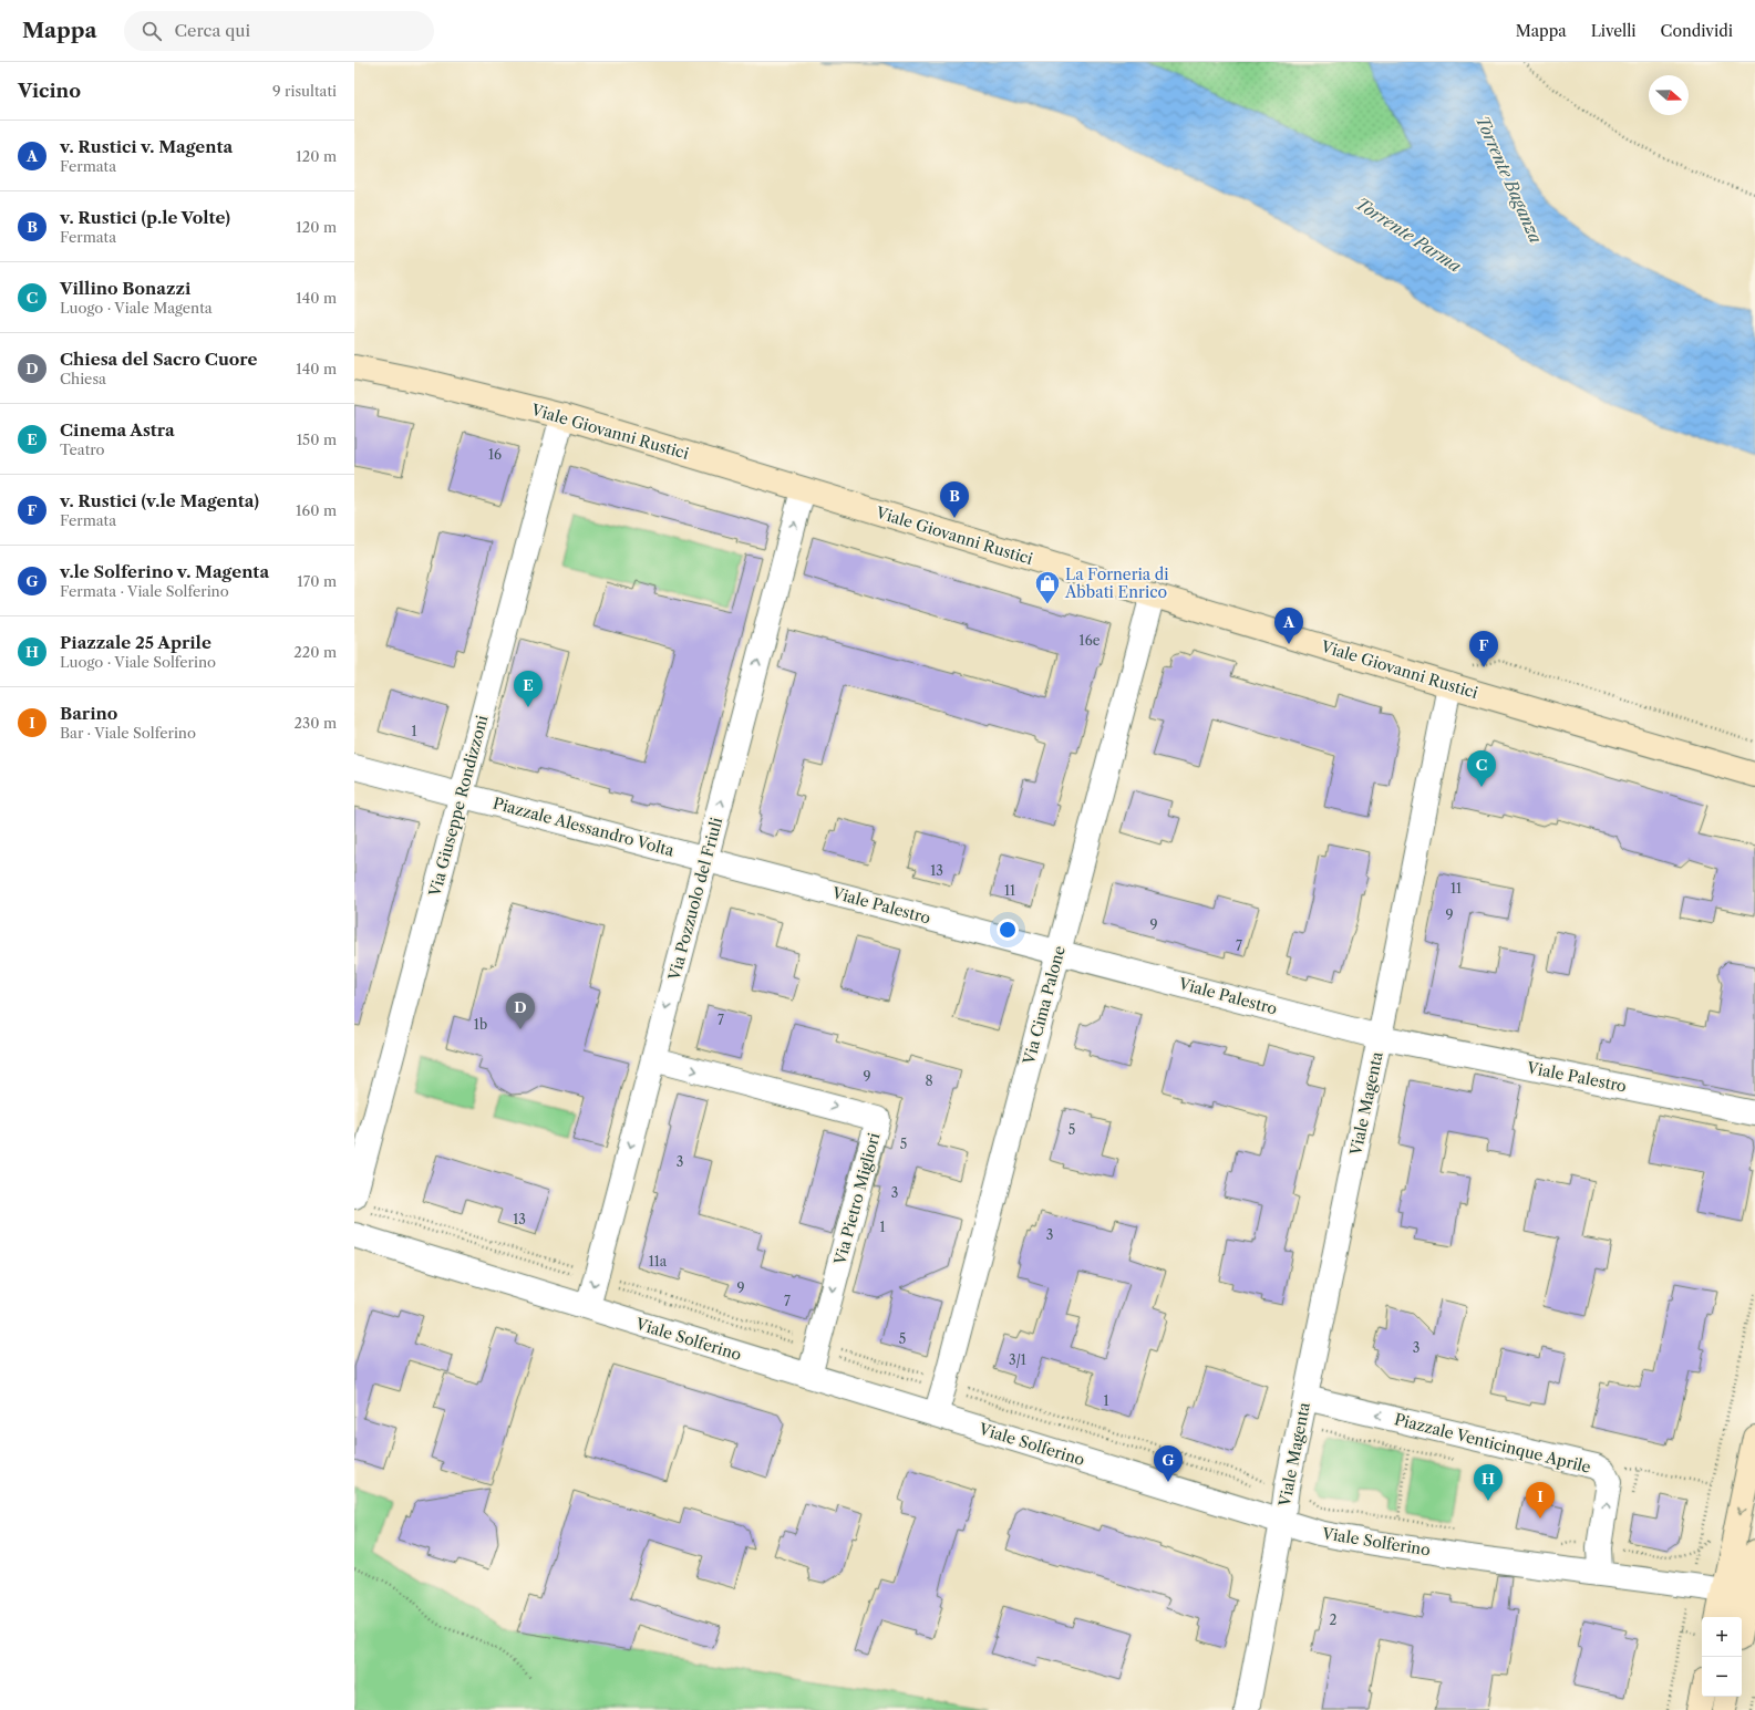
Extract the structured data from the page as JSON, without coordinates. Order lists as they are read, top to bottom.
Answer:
{
  "streets": {
    "main road": ["Viale Giovanni Rustici"],
    "street": [
      "Via Giuseppe Rondizzoni",
      "Piazzale Alessandro Volta",
      "Via Pozzuolo del Friuli",
      "Viale Palestro",
      "Via Cima Palone",
      "Viale Magenta",
      "Via Pietro Migliori",
      "Viale Solferino",
      "Piazzale Venticinque Aprile"
    ]
  },
  "crossings": [
    ["Viale Giovanni Rustici", "Via Giuseppe Rondizzoni"],
    ["Viale Giovanni Rustici", "Via Pozzuolo del Friuli"],
    ["Viale Giovanni Rustici", "Via Cima Palone"],
    ["Viale Giovanni Rustici", "Viale Magenta"],
    ["Via Giuseppe Rondizzoni", "Piazzale Alessandro Volta"],
    ["Piazzale Alessandro Volta", "Via Pozzuolo del Friuli"],
    ["Piazzale Alessandro Volta", "Viale Palestro"],
    ["Via Pozzuolo del Friuli", "Viale Palestro"],
    ["Via Pozzuolo del Friuli", "Via Pietro Migliori"],
    ["Via Pozzuolo del Friuli", "Viale Solferino"],
    ["Viale Palestro", "Via Cima Palone"],
    ["Viale Palestro", "Viale Magenta"],
    ["Via Cima Palone", "Viale Solferino"],
    ["Viale Magenta", "Viale Solferino"],
    ["Viale Magenta", "Piazzale Venticinque Aprile"],
    ["Via Pietro Migliori", "Viale Solferino"],
    ["Viale Solferino", "Piazzale Venticinque Aprile"]
  ],
  "one_way": ["Piazzale Venticinque Aprile"],
  "water": ["Torrente Baganza", "Torrente Parma"],
  "places": {
    "shop": ["La Forneria di Abbati Enrico"]
  },
  "house_numbers": [
    "16",
    "16e",
    "1",
    "13",
    "11",
    "11",
    "9",
    "9",
    "7",
    "7",
    "1b",
    "9",
    "8",
    "5",
    "5",
    "3",
    "3",
    "13",
    "1",
    "3",
    "11a",
    "9",
    "7",
    "5",
    "3",
    "3/1",
    "1",
    "2"
  ],
  "north": "right",
  "page": {
    "header": "Mappa",
    "search": "Cerca qui",
    "nav": ["Mappa", "Livelli", "Condividi"],
    "heading": ["Vicino", "9 risultati"],
    "list": [
      {
        "mark": "A",
        "name": "v. Rustici v. Magenta",
        "note": "Fermata",
        "value": "120 m"
      },
      {
        "mark": "B",
        "name": "v. Rustici (p.le Volte)",
        "note": "Fermata",
        "value": "120 m"
      },
      {
        "mark": "C",
        "name": "Villino Bonazzi",
        "note": "Luogo · Viale Magenta",
        "value": "140 m"
      },
      {
        "mark": "D",
        "name": "Chiesa del Sacro Cuore",
        "note": "Chiesa",
        "value": "140 m"
      },
      {
        "mark": "E",
        "name": "Cinema Astra",
        "note": "Teatro",
        "value": "150 m"
      },
      {
        "mark": "F",
        "name": "v. Rustici (v.le Magenta)",
        "note": "Fermata",
        "value": "160 m"
      },
      {
        "mark": "G",
        "name": "v.le Solferino v. Magenta",
        "note": "Fermata · Viale Solferino",
        "value": "170 m"
      },
      {
        "mark": "H",
        "name": "Piazzale 25 Aprile",
        "note": "Luogo · Viale Solferino",
        "value": "220 m"
      },
      {
        "mark": "I",
        "name": "Barino",
        "note": "Bar · Viale Solferino",
        "value": "230 m"
      }
    ],
    "pins": [
      "B",
      "A",
      "F",
      "E",
      "C",
      "D",
      "G",
      "H",
      "I"
    ],
    "map_buttons": ["+", "−"]
  }
}
